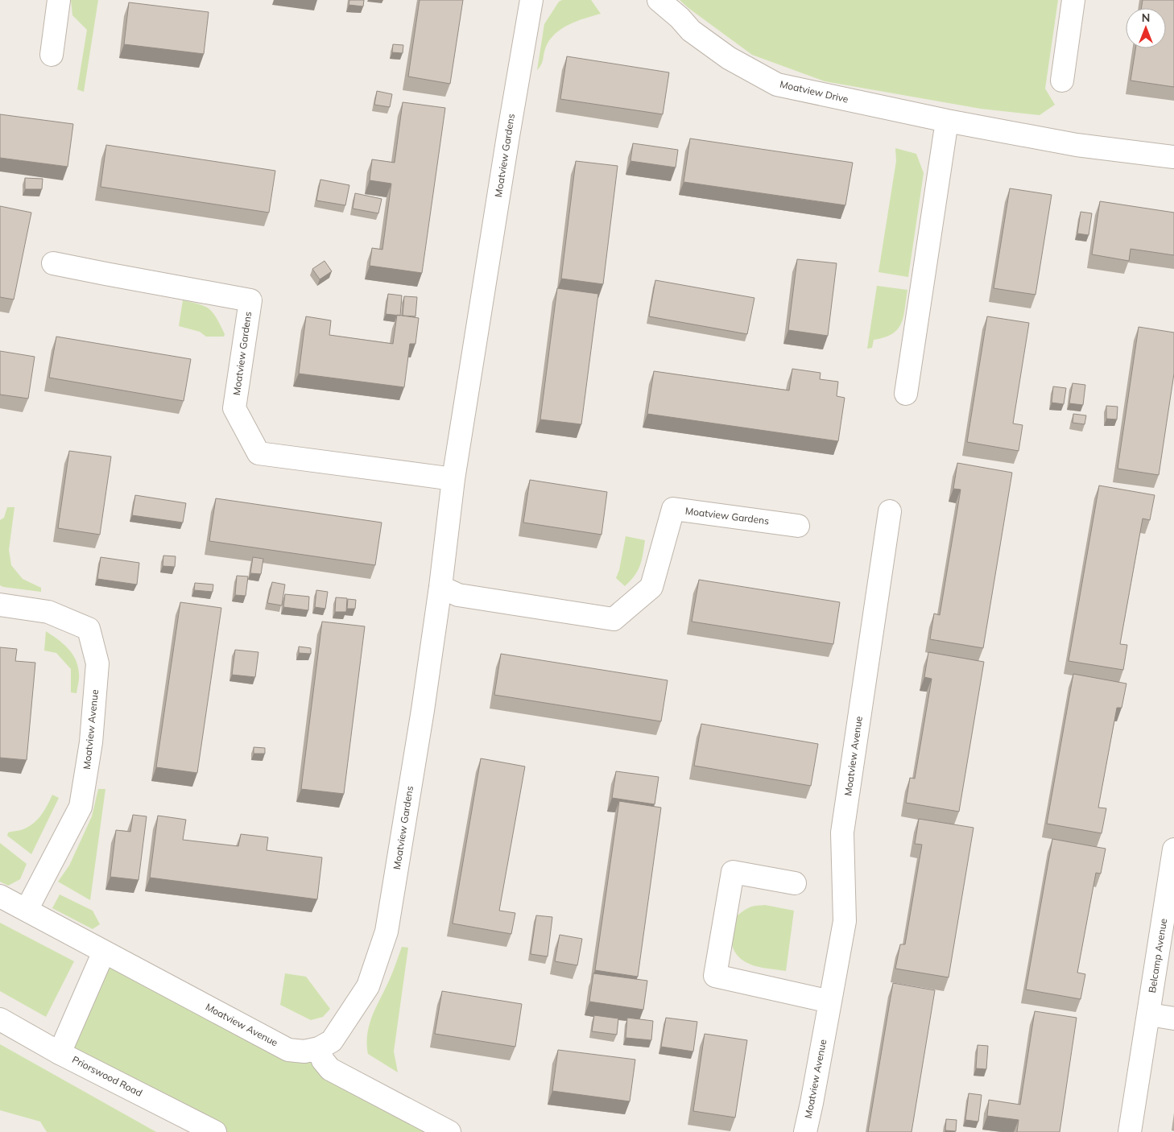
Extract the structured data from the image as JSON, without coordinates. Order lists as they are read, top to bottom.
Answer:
{
  "streets": {
    "street": [
      "Moatview Drive",
      "Moatview Gardens",
      "Moatview Avenue",
      "Belcamp Avenue",
      "Priorswood Road"
    ]
  },
  "crossings": [
    ["Moatview Gardens", "Moatview Avenue"]
  ],
  "north": "top"
}
